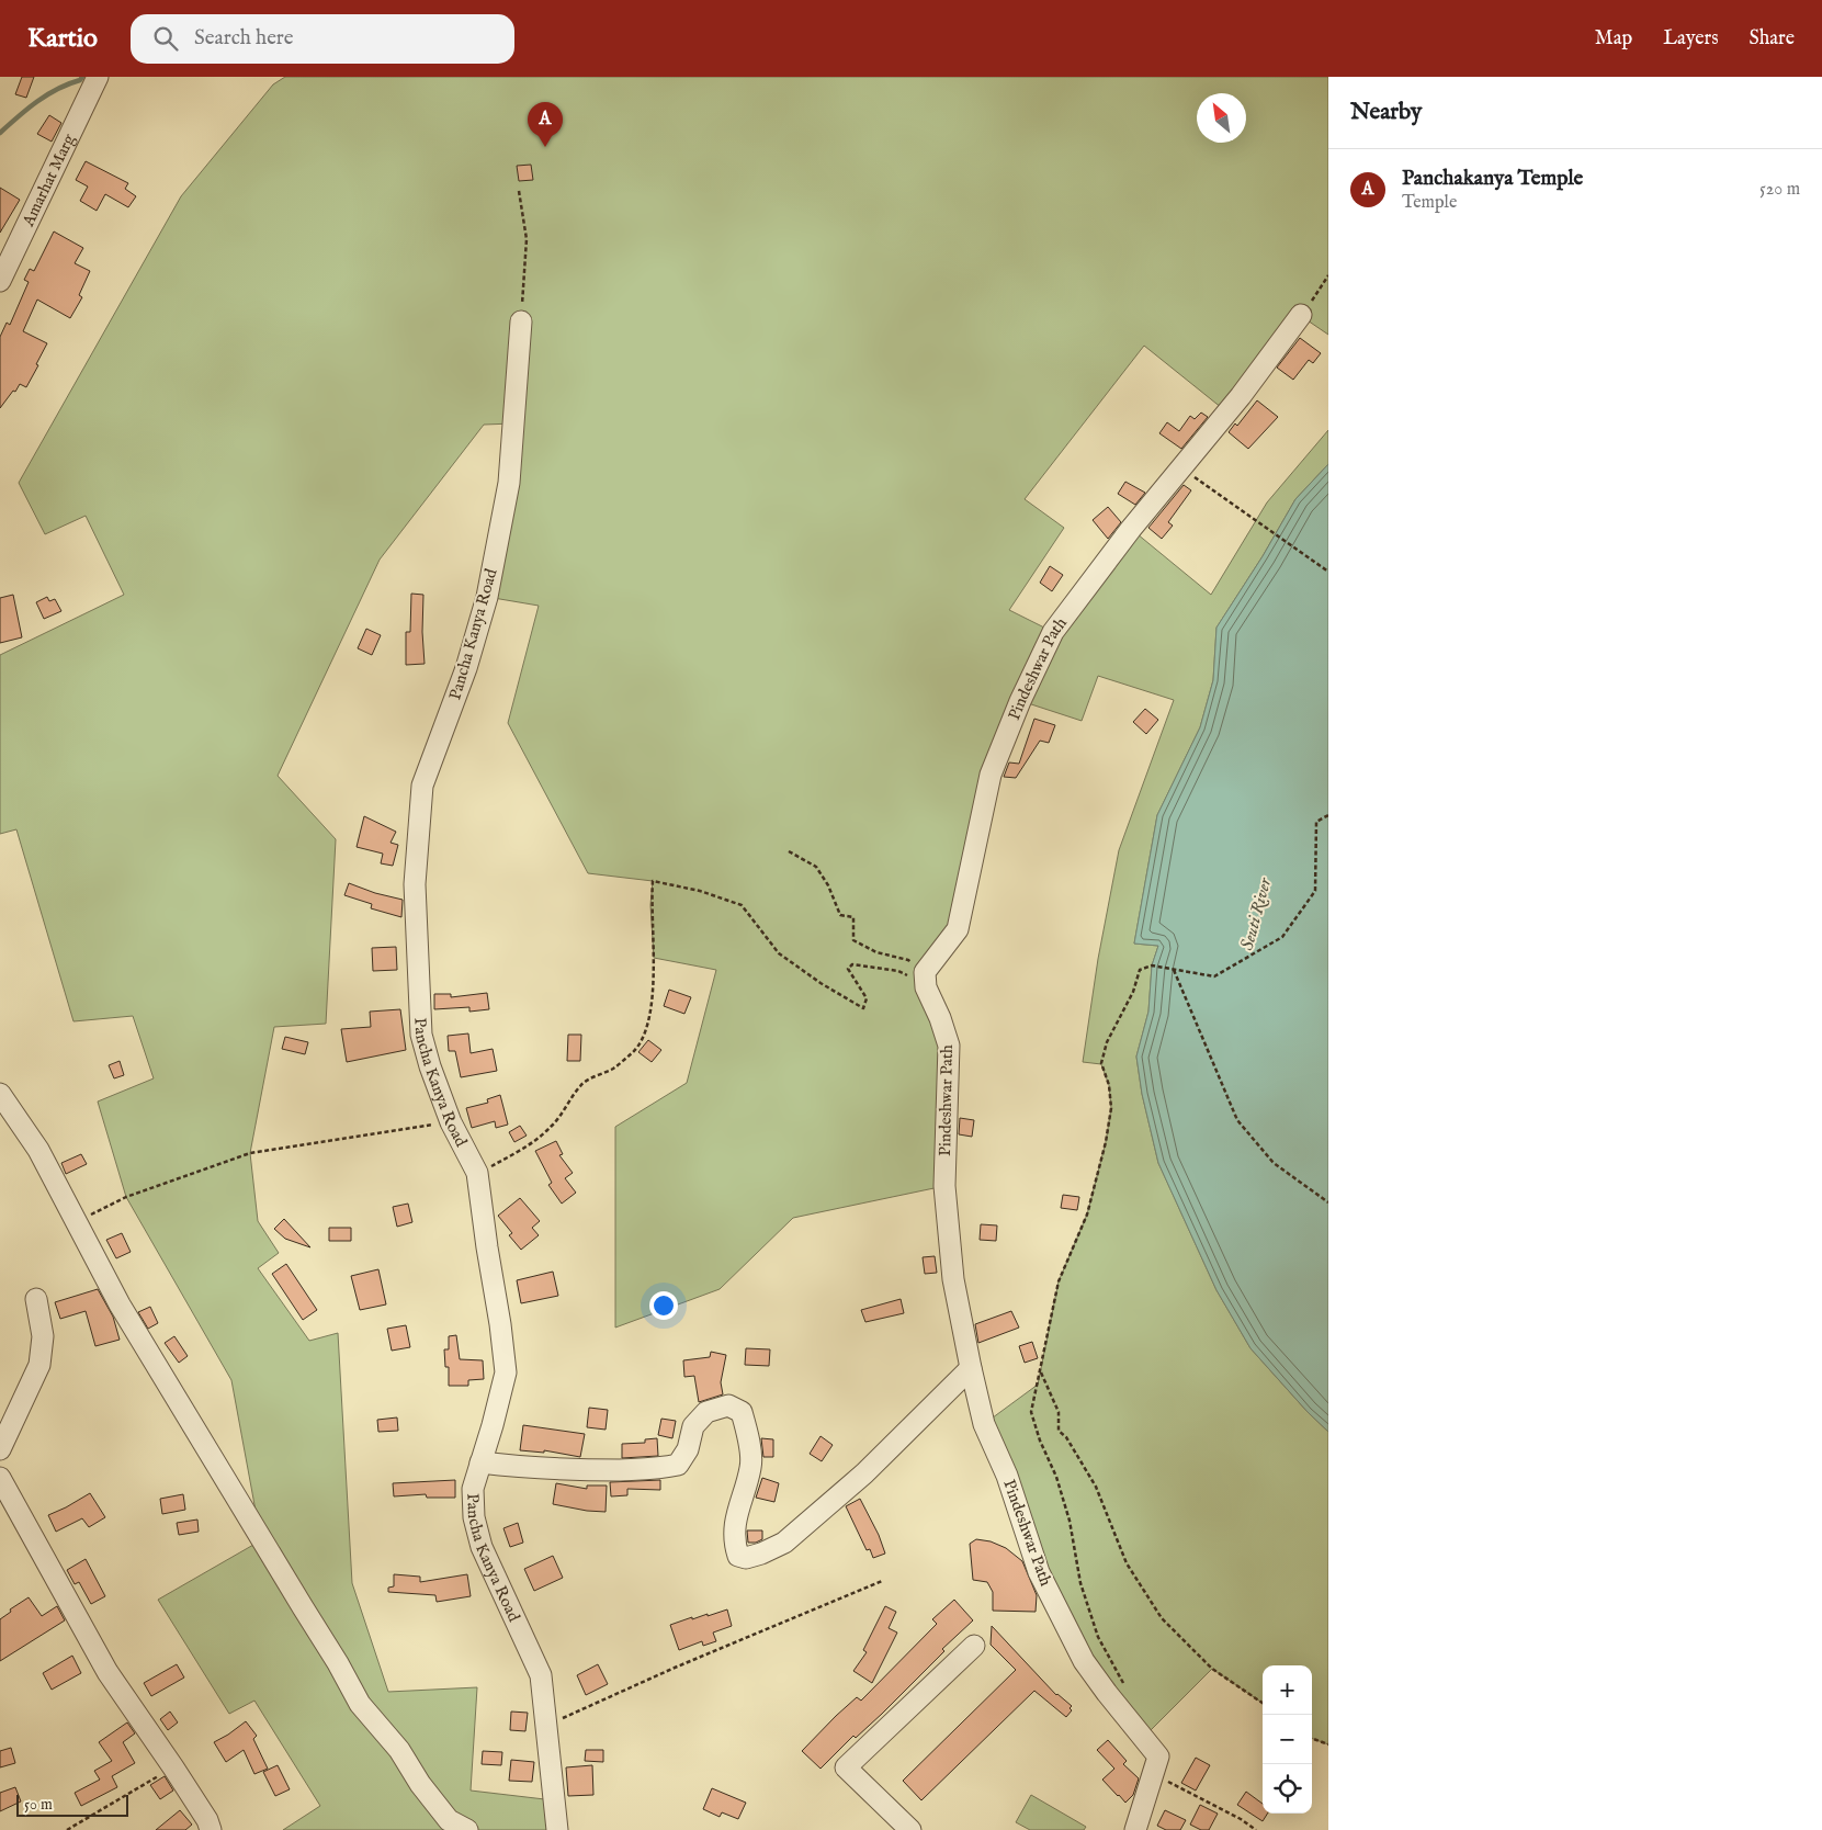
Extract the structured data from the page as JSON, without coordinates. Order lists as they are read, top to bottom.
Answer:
{
  "streets": {
    "street": ["Amarhat Marg", "Pancha Kanya Road", "Pindeshwar Path"]
  },
  "water": ["Seuti River"],
  "scale_bar": "50 m",
  "north": "top left",
  "page": {
    "header": "Kartio",
    "search": "Search here",
    "nav": ["Map", "Layers", "Share"],
    "heading": "Nearby",
    "pins": "A",
    "list": [
      {
        "mark": "A",
        "name": "Panchakanya Temple",
        "note": "Temple",
        "value": "520 m"
      }
    ],
    "map_buttons": ["+", "−"],
    "scale": "50 m"
  }
}
